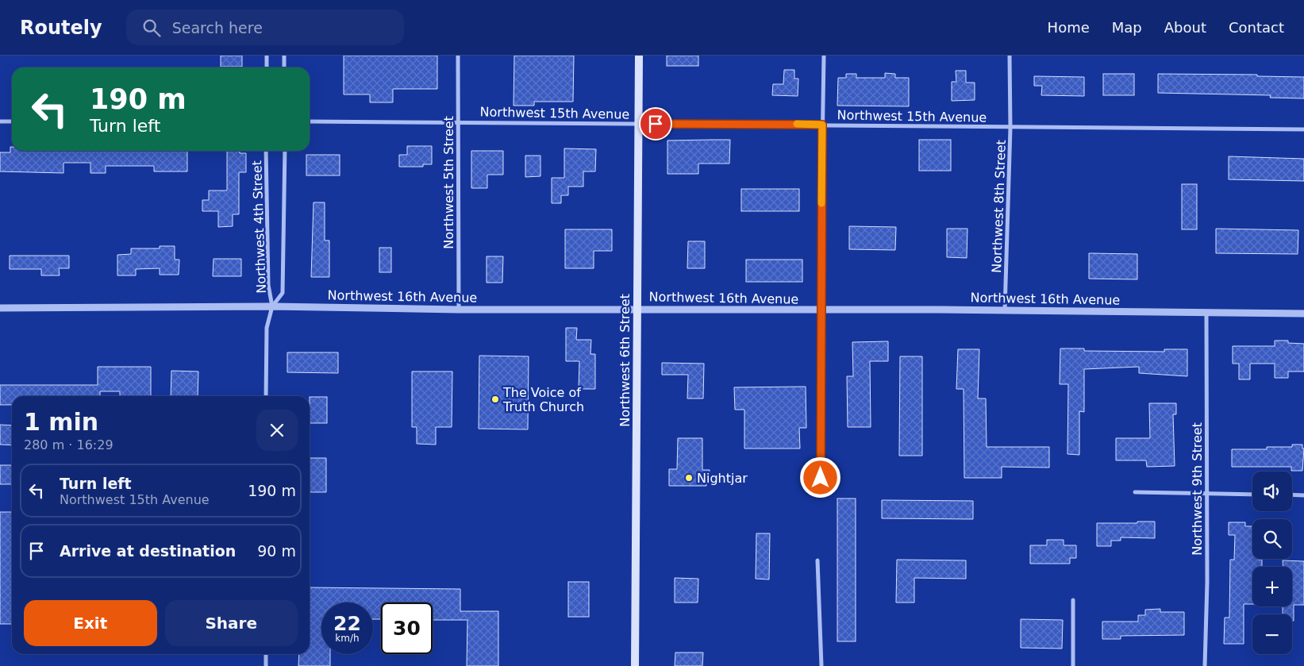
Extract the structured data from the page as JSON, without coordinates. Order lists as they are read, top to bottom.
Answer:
{
  "streets": {
    "main road": ["Northwest 6th Street"],
    "street": [
      "Northwest 15th Avenue",
      "Northwest 5th Street",
      "Northwest 8th Street",
      "Northwest 4th Street",
      "Northwest 16th Avenue",
      "Northwest 9th Street"
    ]
  },
  "crossings": [
    ["Northwest 15th Avenue", "Northwest 5th Street"],
    ["Northwest 15th Avenue", "Northwest 8th Street"],
    ["Northwest 15th Avenue", "Northwest 6th Street"],
    ["Northwest 5th Street", "Northwest 16th Avenue"],
    ["Northwest 8th Street", "Northwest 16th Avenue"],
    ["Northwest 4th Street", "Northwest 16th Avenue"],
    ["Northwest 16th Avenue", "Northwest 6th Street"],
    ["Northwest 16th Avenue", "Northwest 9th Street"]
  ],
  "places": ["The Voice of Truth Church", "Nightjar"],
  "page": {
    "header": "Routely",
    "search": "Search here",
    "nav": [
      "Home",
      "Map",
      "About",
      "Contact"
    ],
    "turn": ["190 m", "Turn left"],
    "heading": ["1 min", "280 m · 16:29"],
    "list": [
      {
        "name": "Turn left",
        "note": "Northwest 15th Avenue",
        "value": "190 m"
      },
      {
        "name": "Arrive at destination",
        "value": "90 m"
      }
    ],
    "map_buttons": ["+", "−"],
    "buttons": ["Exit", "Share"],
    "speed": "22 km/h",
    "limit": "30"
  }
}
